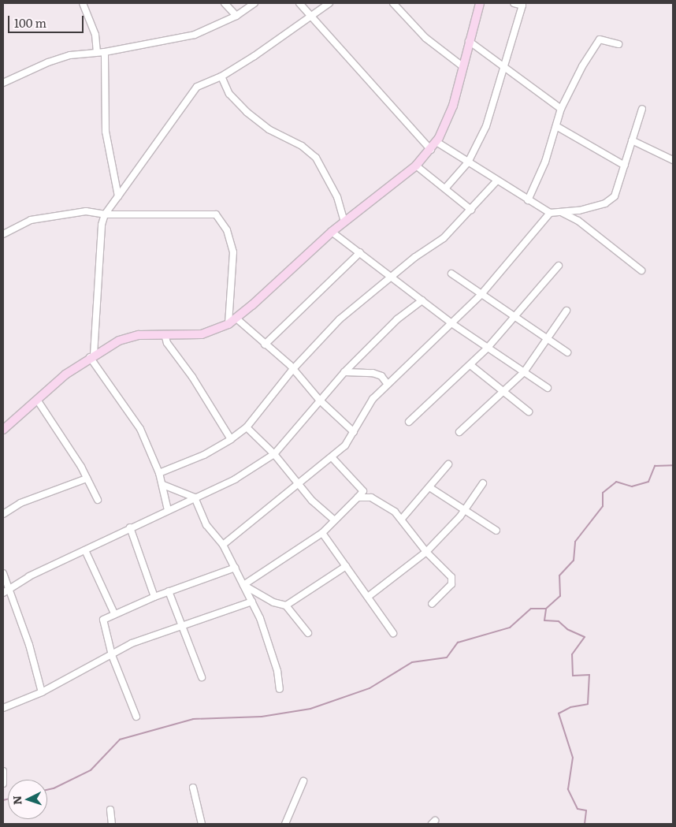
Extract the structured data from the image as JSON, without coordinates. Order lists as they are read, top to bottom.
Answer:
{
  "scale_bar": "100 m",
  "north": "left"
}
